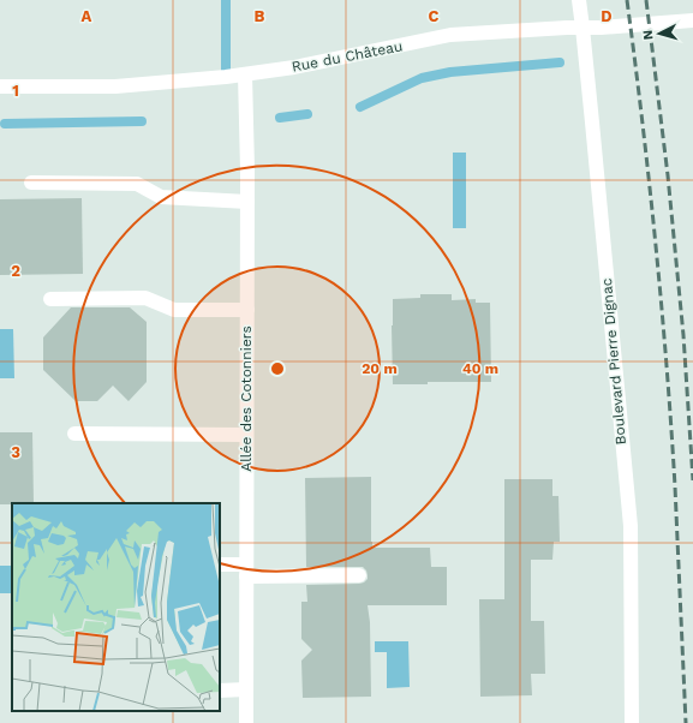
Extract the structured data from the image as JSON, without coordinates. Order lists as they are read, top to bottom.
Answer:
{
  "streets": {
    "street": ["Rue du Château", "Boulevard Pierre Dignac", "Allée des Cotonniers"]
  },
  "crossings": [
    ["Rue du Château", "Boulevard Pierre Dignac"],
    ["Rue du Château", "Allée des Cotonniers"]
  ],
  "north": "left",
  "grid": {
    "columns": [
      "A",
      "B",
      "C",
      "D"
    ],
    "rows": ["1", "2", "3"]
  },
  "rings": ["20 m", "40 m"]
}
